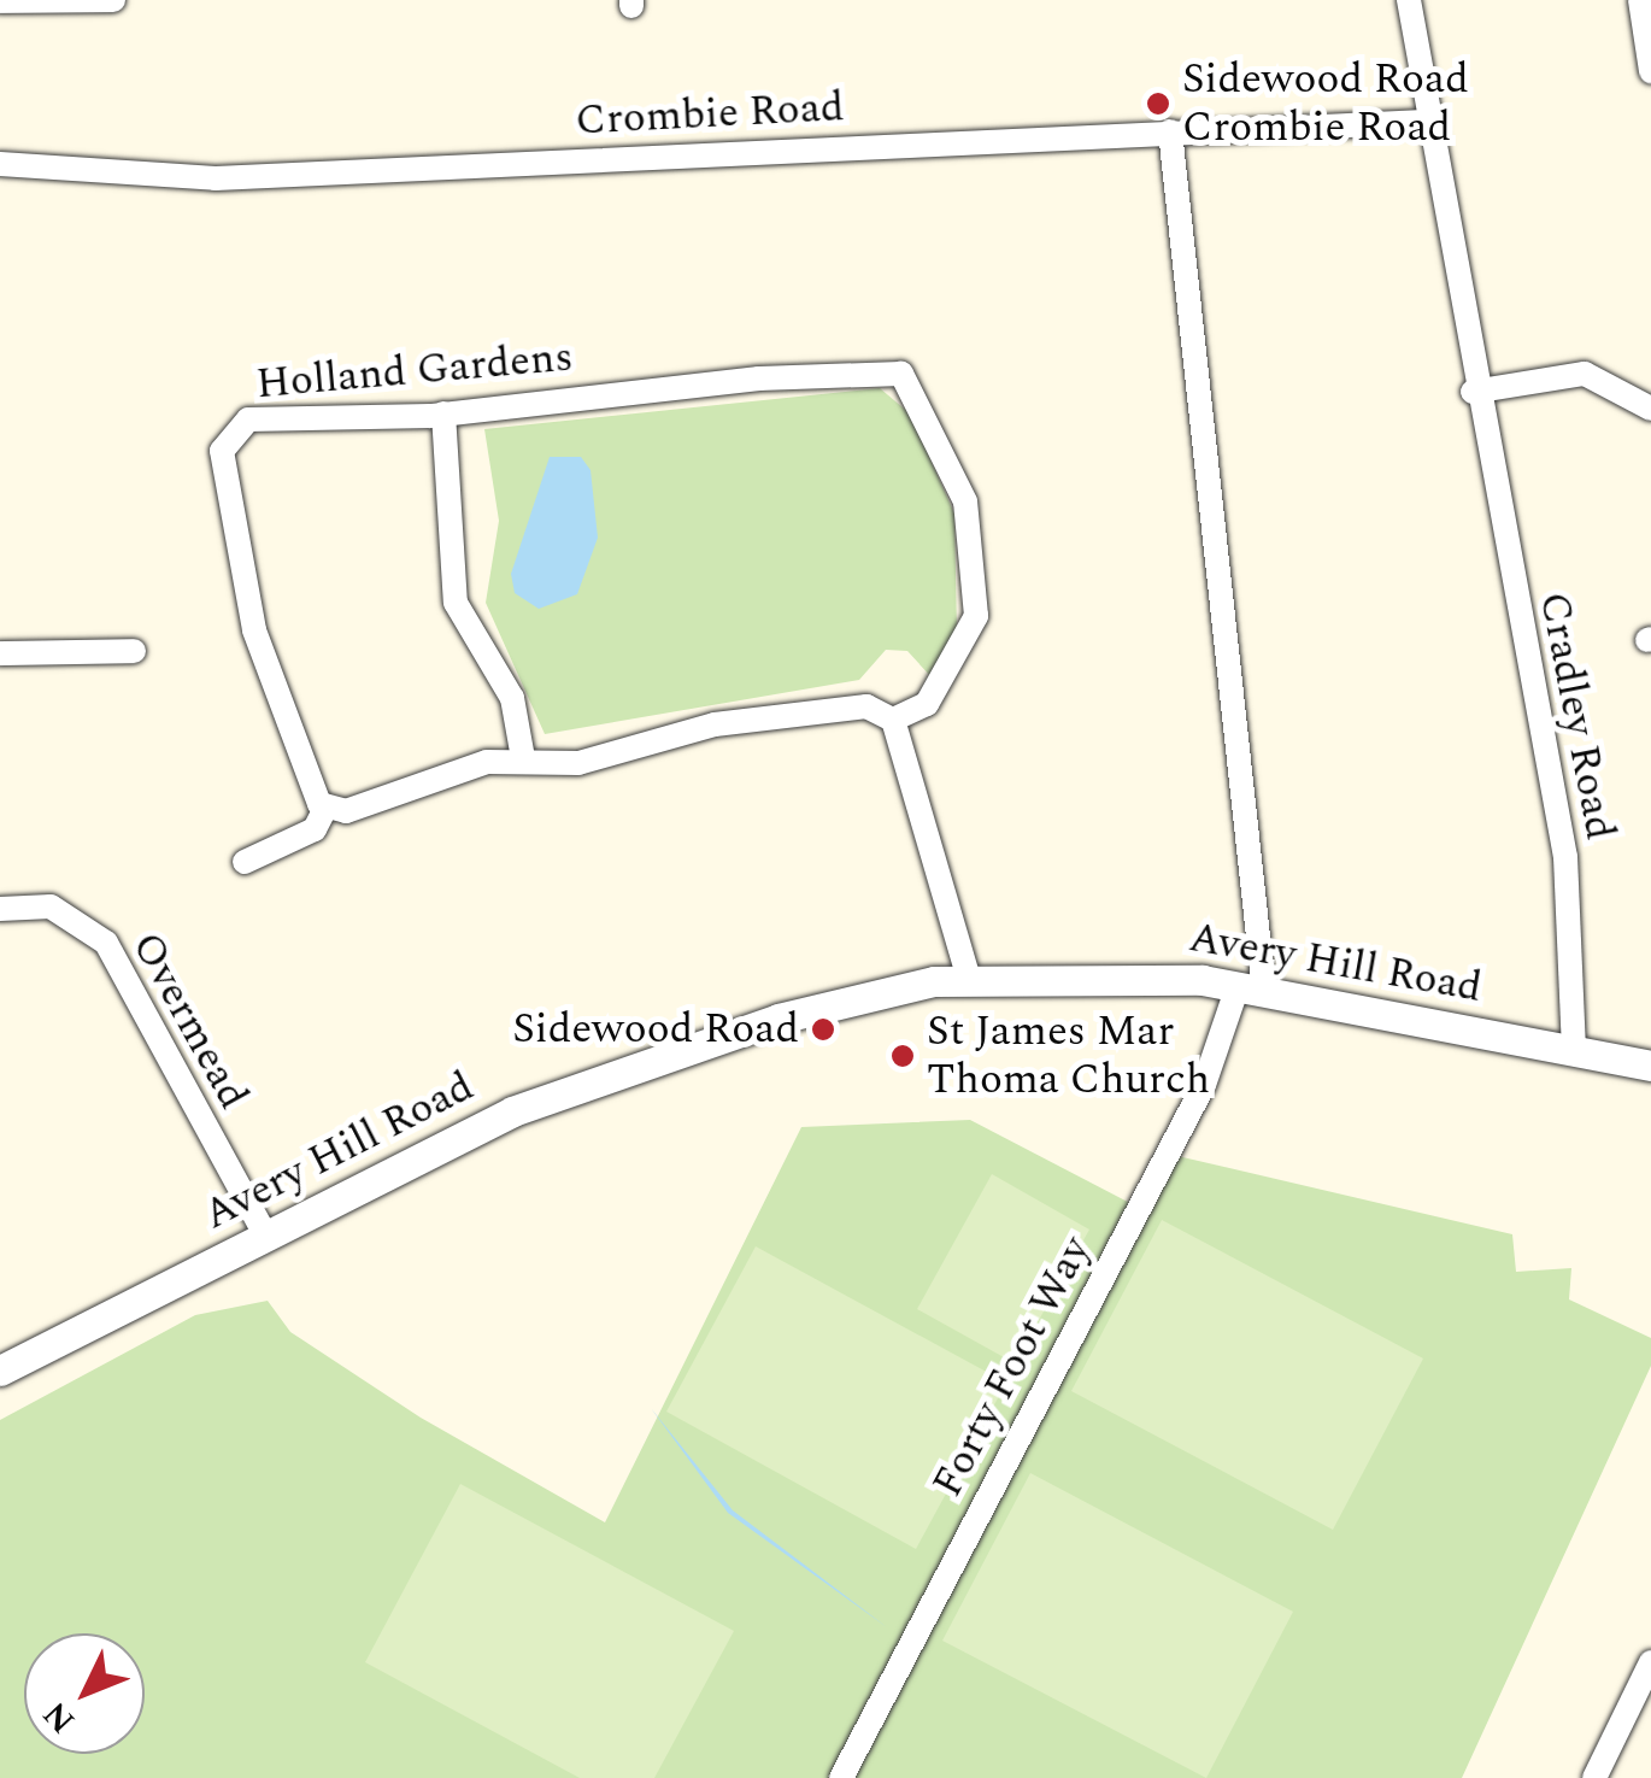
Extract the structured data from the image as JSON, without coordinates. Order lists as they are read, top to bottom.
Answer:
{
  "streets": {
    "street": [
      "Crombie Road",
      "Holland Gardens",
      "Cradley Road",
      "Avery Hill Road",
      "Overmead",
      "Forty Foot Way"
    ]
  },
  "crossings": [
    ["Crombie Road", "Cradley Road"],
    ["Cradley Road", "Avery Hill Road"],
    ["Avery Hill Road", "Overmead"],
    ["Avery Hill Road", "Forty Foot Way"]
  ],
  "places": ["Sidewood Road Crombie Road", "Sidewood Road", "St James Mar Thoma Church"],
  "north": "bottom left"
}
